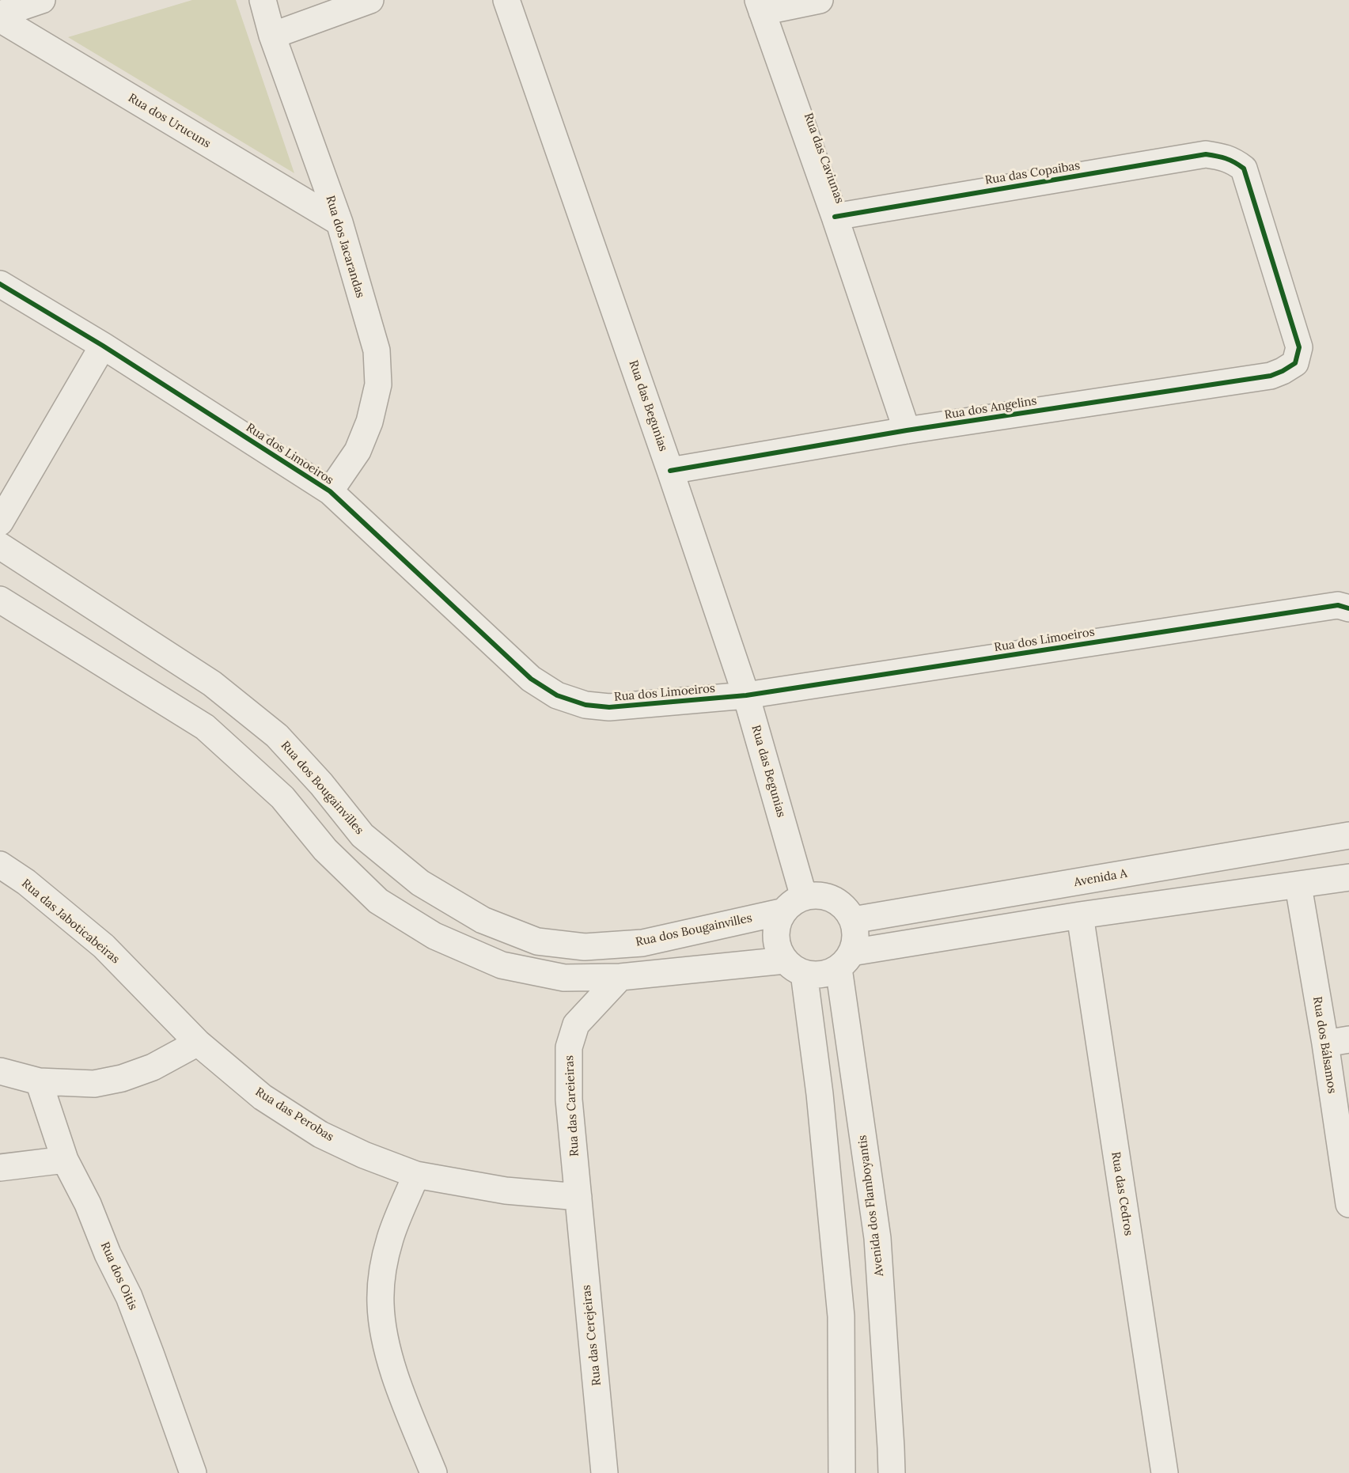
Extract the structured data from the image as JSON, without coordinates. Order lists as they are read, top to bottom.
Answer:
{
  "streets": {
    "street": [
      "Rua dos Urucuns",
      "Rua das Caviunas",
      "Rua das Copaibas",
      "Rua dos Jacarandas",
      "Rua das Begunias",
      "Rua dos Angelins",
      "Rua dos Limoeiros",
      "Rua dos Bougainvilles",
      "Avenida A",
      "Rua das Jaboticabeiras",
      "Rua dos Bálsamos",
      "Rua das Careieiras",
      "Rua das Perobas",
      "Rua das Cedros",
      "Avenida dos Flamboyantis",
      "Rua dos Oitis",
      "Rua das Cerejeiras"
    ]
  },
  "crossings": [
    ["Rua dos Urucuns", "Rua dos Jacarandas"],
    ["Rua das Caviunas", "Rua das Copaibas"],
    ["Rua das Caviunas", "Rua dos Angelins"],
    ["Rua das Copaibas", "Rua dos Angelins"],
    ["Rua dos Jacarandas", "Rua dos Limoeiros"],
    ["Rua das Begunias", "Rua dos Angelins"],
    ["Rua das Begunias", "Rua dos Limoeiros"],
    ["Rua das Begunias", "Rua dos Bougainvilles"],
    ["Rua das Begunias", "Avenida A"],
    ["Rua das Begunias", "Avenida dos Flamboyantis"],
    ["Rua dos Bougainvilles", "Avenida A"],
    ["Rua dos Bougainvilles", "Avenida dos Flamboyantis"],
    ["Avenida A", "Avenida dos Flamboyantis"],
    ["Rua das Jaboticabeiras", "Rua das Perobas"],
    ["Rua das Careieiras", "Rua das Perobas"],
    ["Rua das Careieiras", "Rua das Cerejeiras"],
    ["Rua das Perobas", "Rua das Cerejeiras"]
  ]
}
